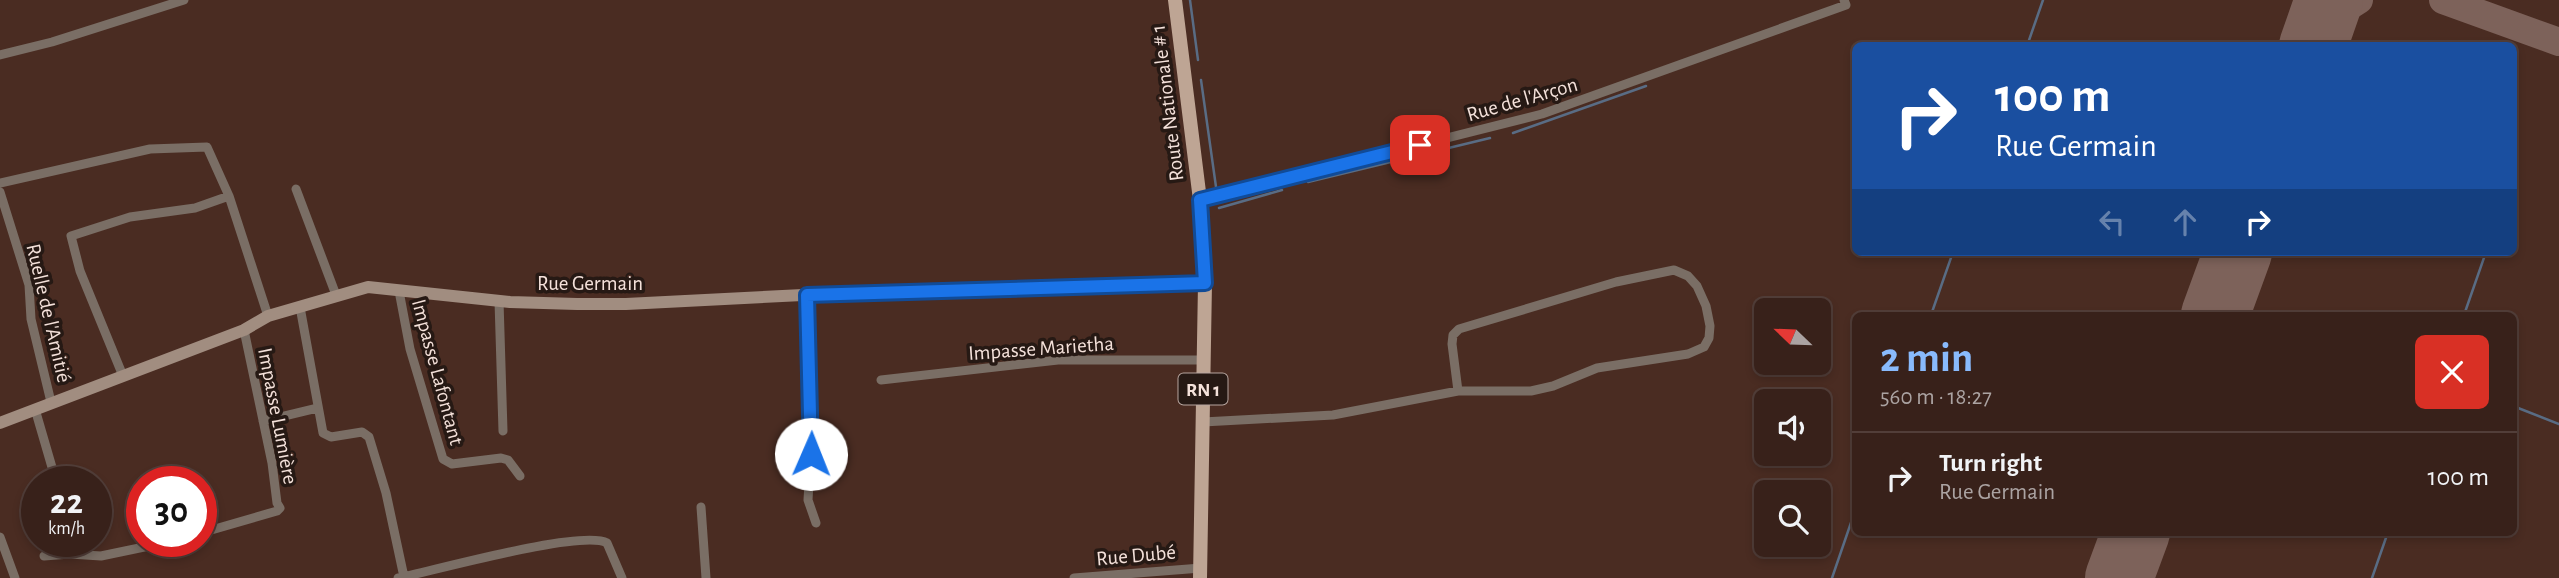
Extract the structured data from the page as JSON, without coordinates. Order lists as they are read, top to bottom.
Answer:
{
  "streets": {
    "main road": ["Route Nationale # 1", "RN 1"],
    "street": [
      "Rue de l'Arçon",
      "Rue Germain",
      "Ruelle de l'Amitié",
      "Impasse Marietha",
      "Impasse Lafontant",
      "Impasse Lumière",
      "Rue Dubé"
    ]
  },
  "crossings": [
    ["Rue de l'Arçon", "Route Nationale # 1"],
    ["Route Nationale # 1", "Rue Germain"],
    ["Route Nationale # 1", "Impasse Marietha"],
    ["Route Nationale # 1", "Rue Dubé"],
    ["Rue Germain", "Ruelle de l'Amitié"],
    ["Rue Germain", "Impasse Lafontant"],
    ["Rue Germain", "Impasse Lumière"]
  ],
  "north": "top left",
  "page": {
    "turn": ["100 m", "Rue Germain"],
    "heading": ["2 min", "560 m · 18:27"],
    "list": [
      {
        "name": "Turn right",
        "note": "Rue Germain",
        "value": "100 m"
      }
    ],
    "speed": "22 km/h",
    "limit": "30"
  }
}
